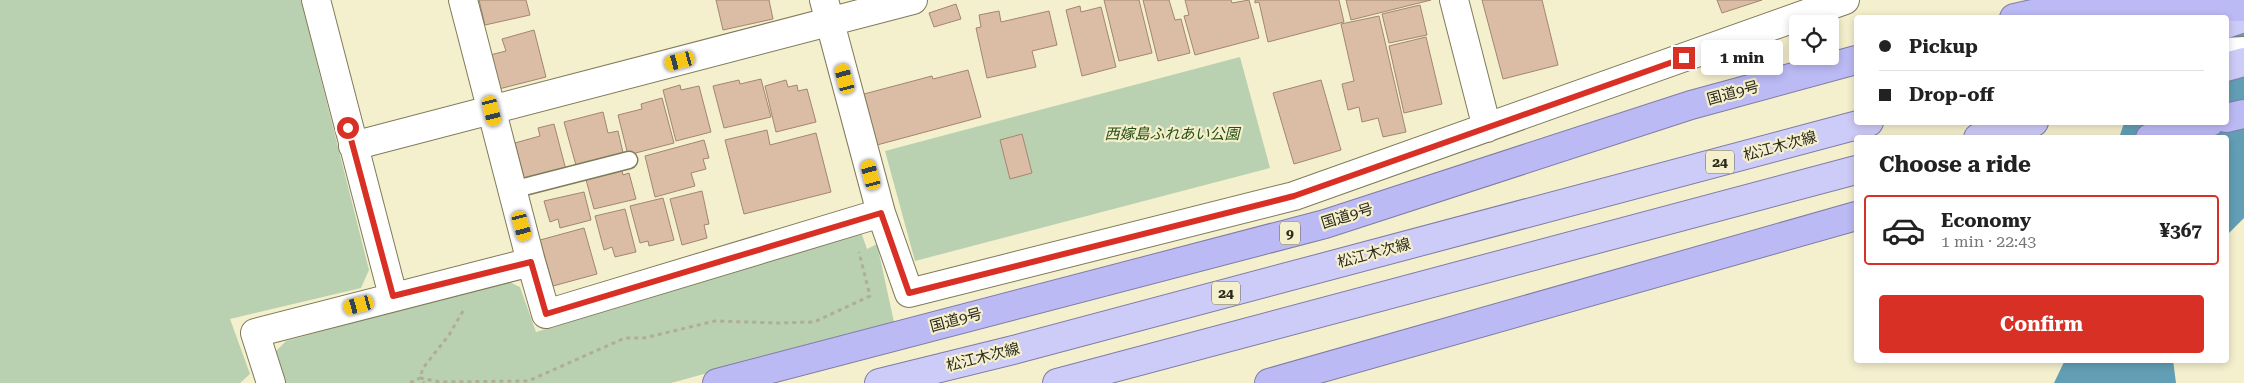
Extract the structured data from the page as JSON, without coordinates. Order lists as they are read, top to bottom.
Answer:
{
  "streets": {
    "highway": ["国道9号", "9"],
    "main road": ["松江木次線", "24"]
  },
  "parks": ["西嫁島ふれあい公園"],
  "page": {
    "banner": ["Pickup", "Drop-off"],
    "bubble": "1 min",
    "heading": "Choose a ride",
    "list": [
      {
        "name": "Economy",
        "note": "1 min · 22:43",
        "value": "¥367"
      }
    ],
    "buttons": "Confirm"
  }
}
